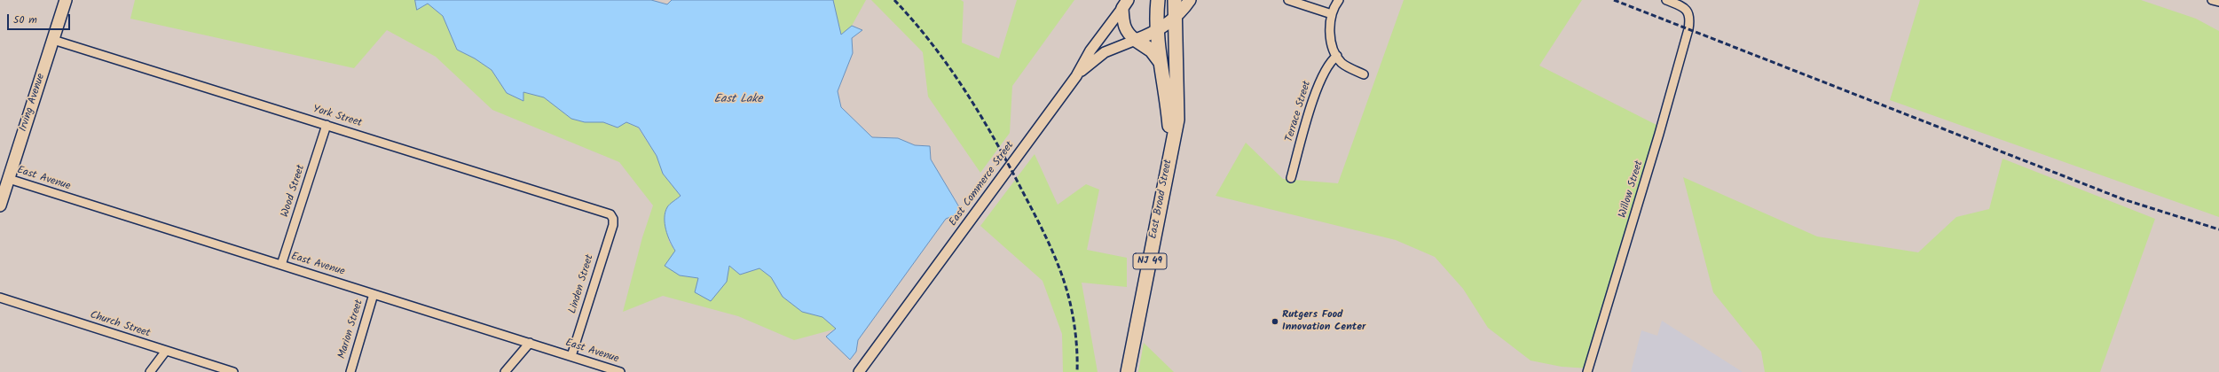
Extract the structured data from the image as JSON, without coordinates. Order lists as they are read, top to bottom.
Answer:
{
  "streets": {
    "highway": ["East Broad Street", "NJ 49"],
    "main road": ["Irving Avenue"],
    "street": [
      "Terrace Street",
      "York Street",
      "East Avenue",
      "East Commerce Street",
      "Willow Street",
      "Wood Street",
      "Linden Street",
      "Church Street",
      "Marion Street"
    ]
  },
  "crossings": [
    ["Irving Avenue", "York Street"],
    ["Irving Avenue", "East Avenue"],
    ["York Street", "Wood Street"],
    ["York Street", "Linden Street"],
    ["East Avenue", "Wood Street"],
    ["East Avenue", "Linden Street"],
    ["East Avenue", "Marion Street"]
  ],
  "water": ["East Lake"],
  "places": ["Rutgers Food Innovation Center"],
  "scale_bar": "50 m"
}
